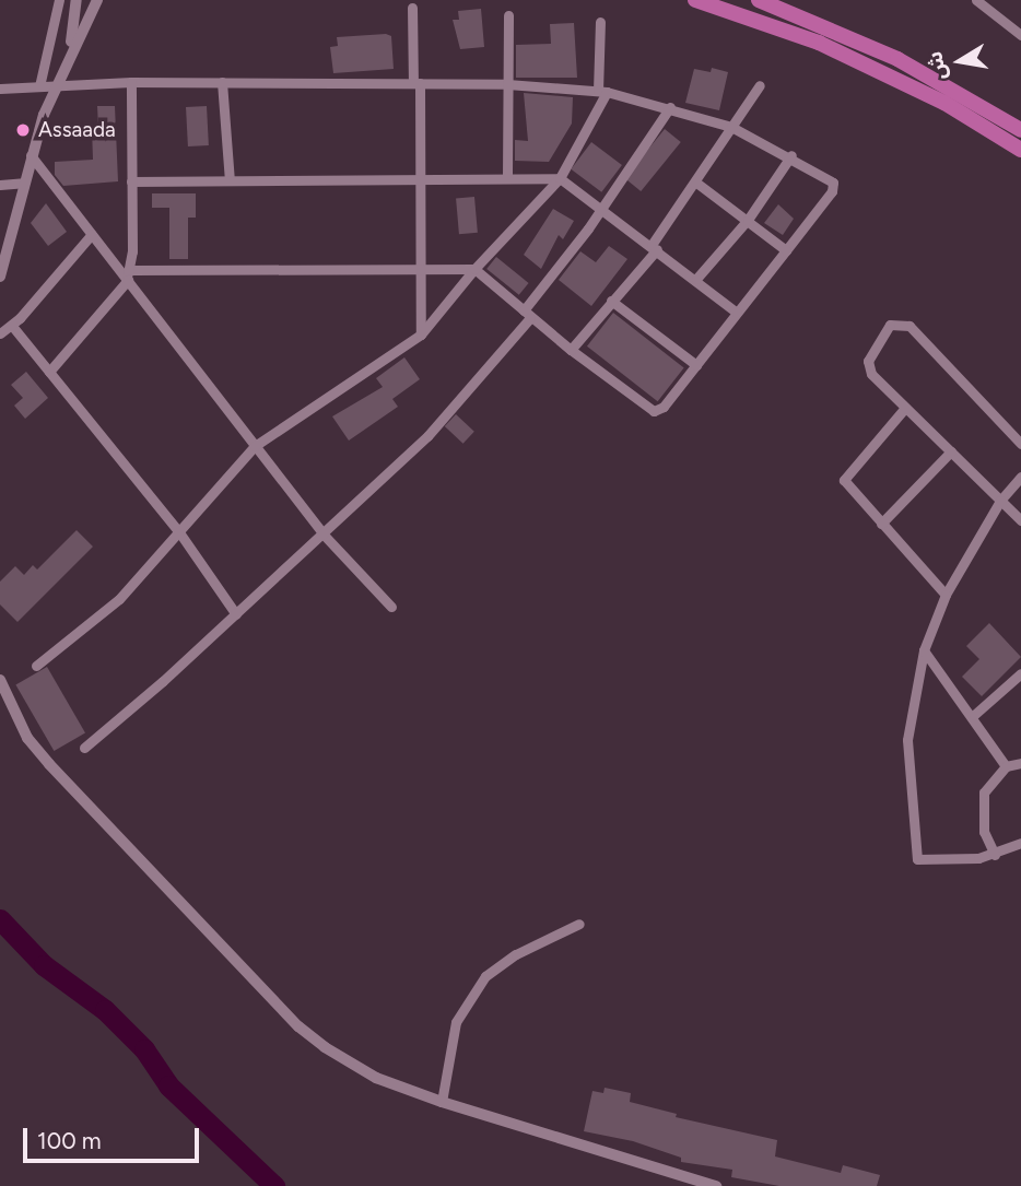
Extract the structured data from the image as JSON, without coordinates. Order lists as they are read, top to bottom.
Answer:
{
  "places": ["Assaada"],
  "scale_bar": "100 m",
  "north": "left"
}
